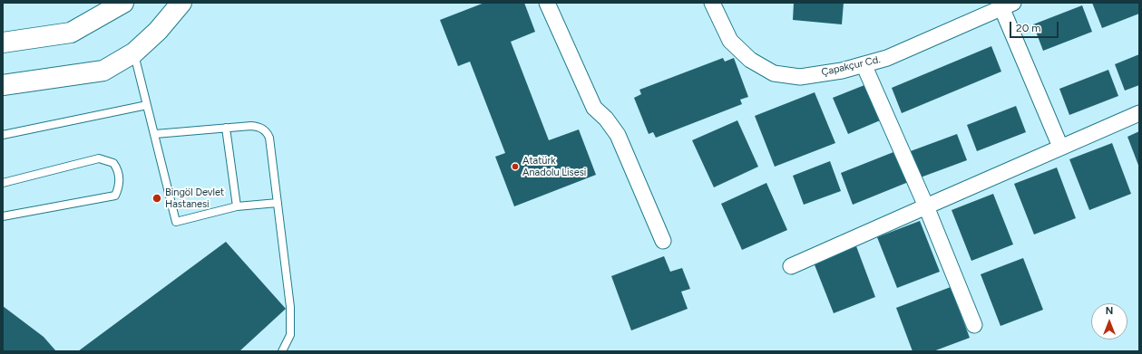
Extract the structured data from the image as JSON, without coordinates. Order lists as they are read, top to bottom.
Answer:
{
  "streets": {
    "street": ["Çapakçur Cd."]
  },
  "places": ["Atatürk Anadolu Lisesi", "Bingöl Devlet Hastanesi"],
  "scale_bar": "20 m",
  "north": "top"
}
